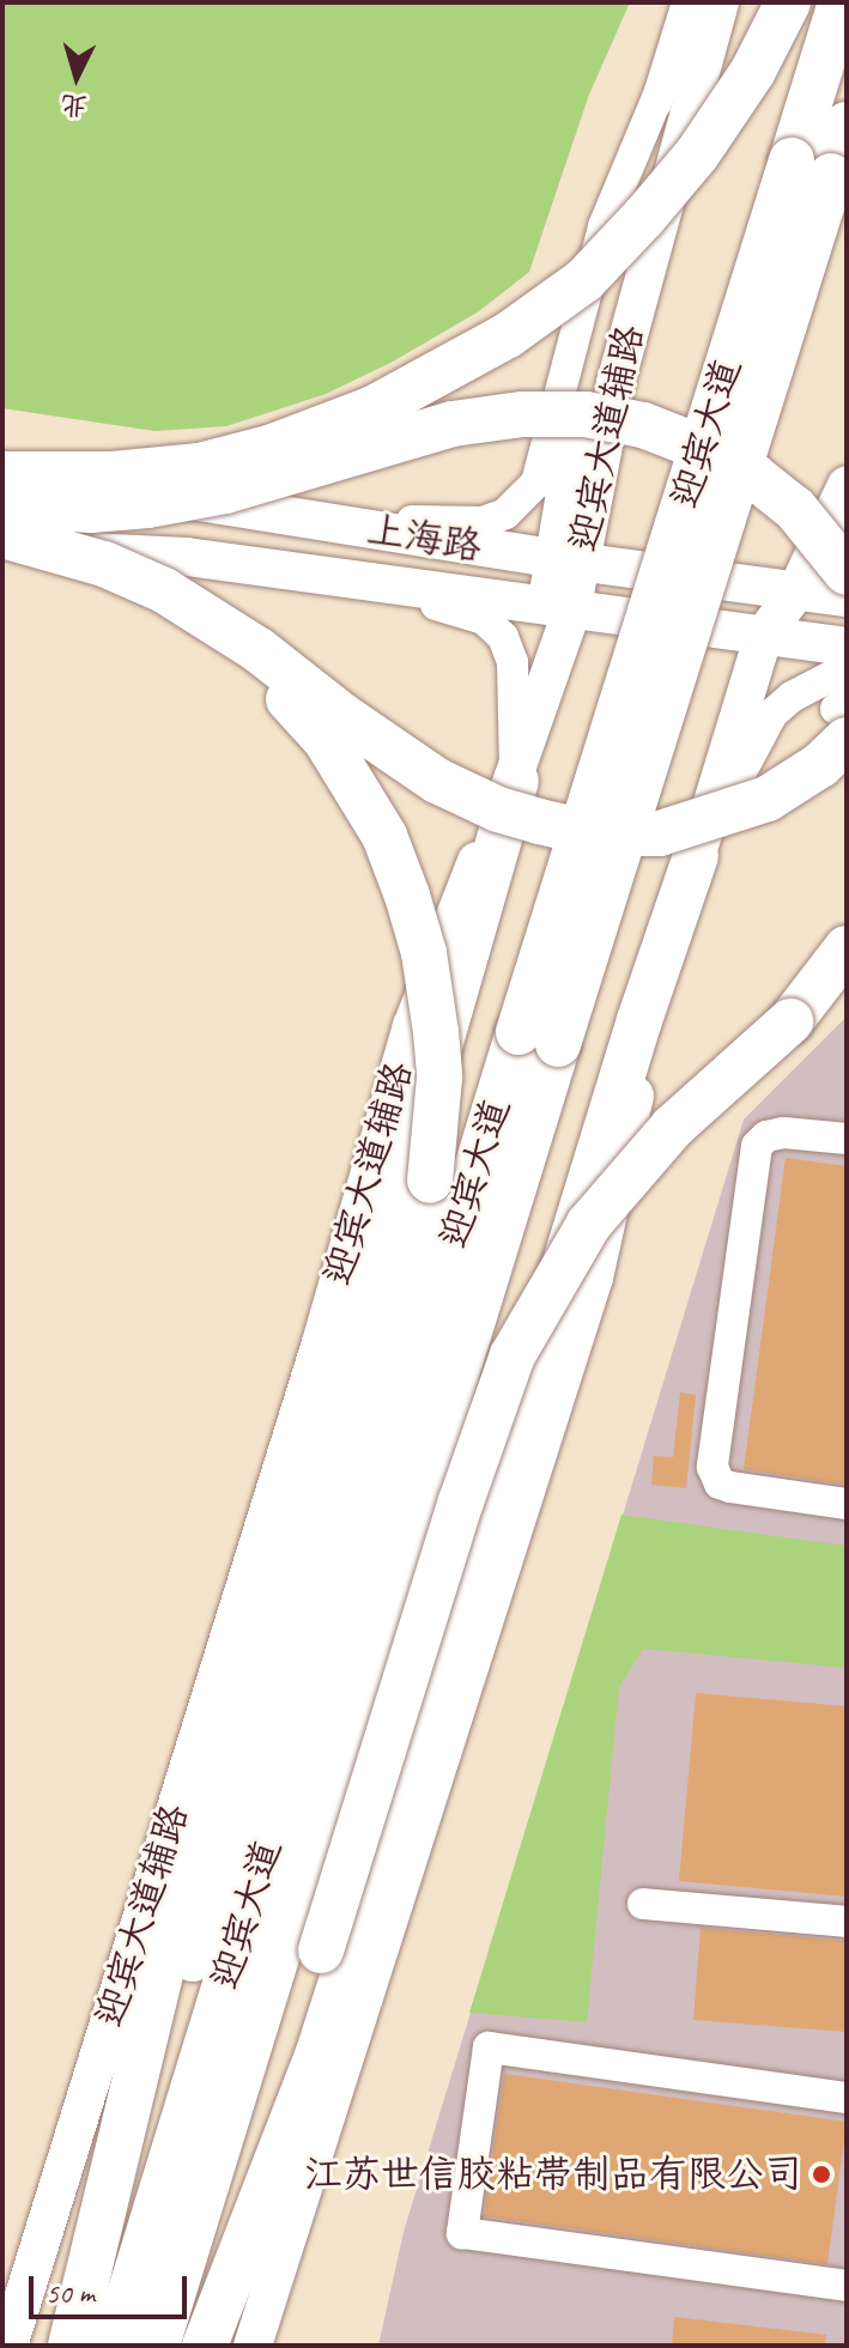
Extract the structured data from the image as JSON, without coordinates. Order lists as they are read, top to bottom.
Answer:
{
  "streets": {
    "highway": ["迎宾大道"],
    "main road": ["迎宾大道辅路", "上海路"]
  },
  "crossings": [
    ["迎宾大道辅路", "上海路"]
  ],
  "places": ["江苏世信胶粘带制品有限公司"],
  "scale_bar": "50 m",
  "north": "bottom"
}
